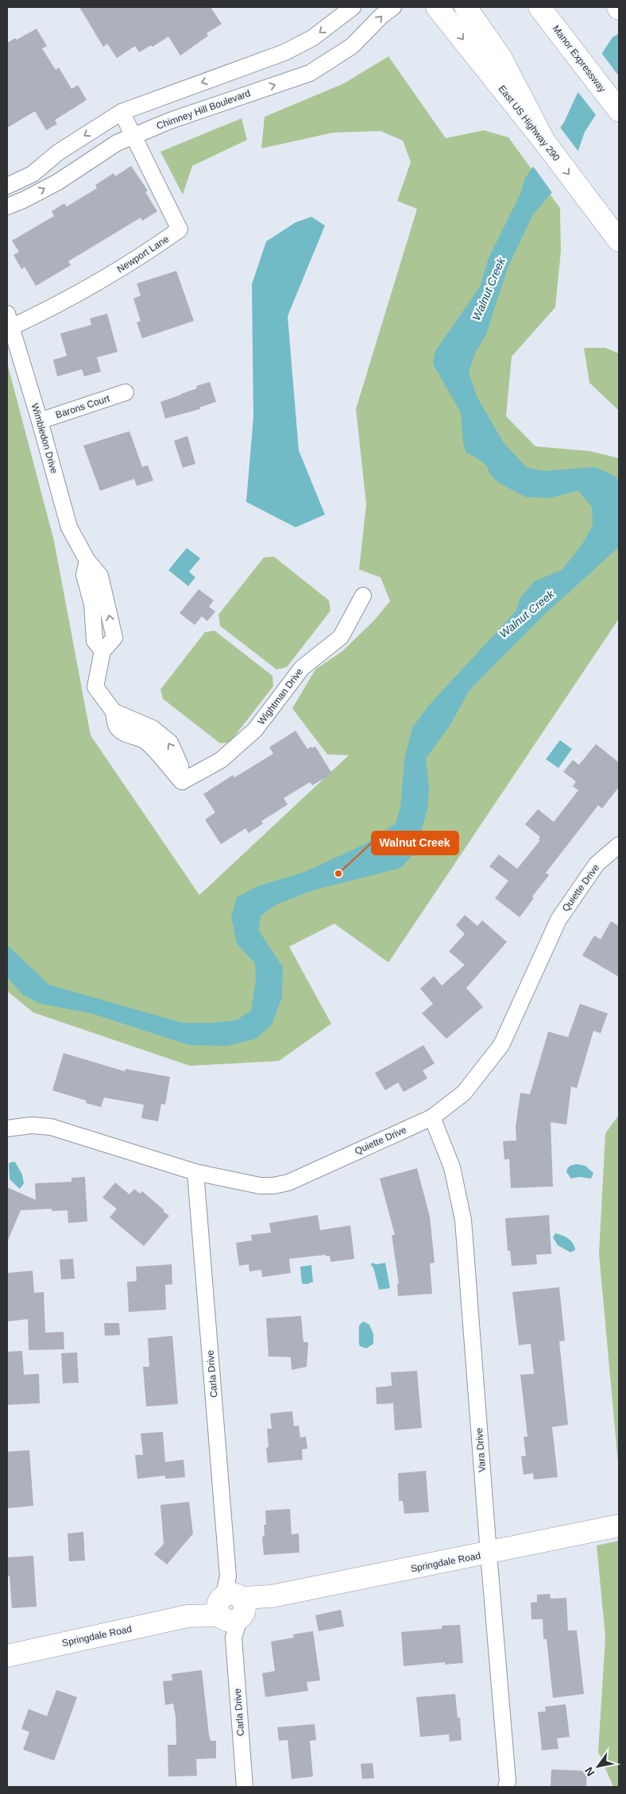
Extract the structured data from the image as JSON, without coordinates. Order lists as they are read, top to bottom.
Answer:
{
  "streets": {
    "main road": ["Manor Expressway", "East US Highway 290", "Springdale Road"],
    "street": [
      "Chimney Hill Boulevard",
      "Newport Lane",
      "Barons Court",
      "Wimbledon Drive",
      "Wightman Drive",
      "Quiette Drive",
      "Carla Drive",
      "Vara Drive"
    ]
  },
  "crossings": [
    ["Chimney Hill Boulevard", "Newport Lane"],
    ["Newport Lane", "Wimbledon Drive"],
    ["Barons Court", "Wimbledon Drive"],
    ["Wimbledon Drive", "Wightman Drive"],
    ["Quiette Drive", "Carla Drive"],
    ["Quiette Drive", "Vara Drive"],
    ["Carla Drive", "Springdale Road"],
    ["Vara Drive", "Springdale Road"]
  ],
  "one_way": ["East US Highway 290"],
  "water": ["Walnut Creek"],
  "places": ["Walnut Creek"],
  "north": "bottom left"
}
